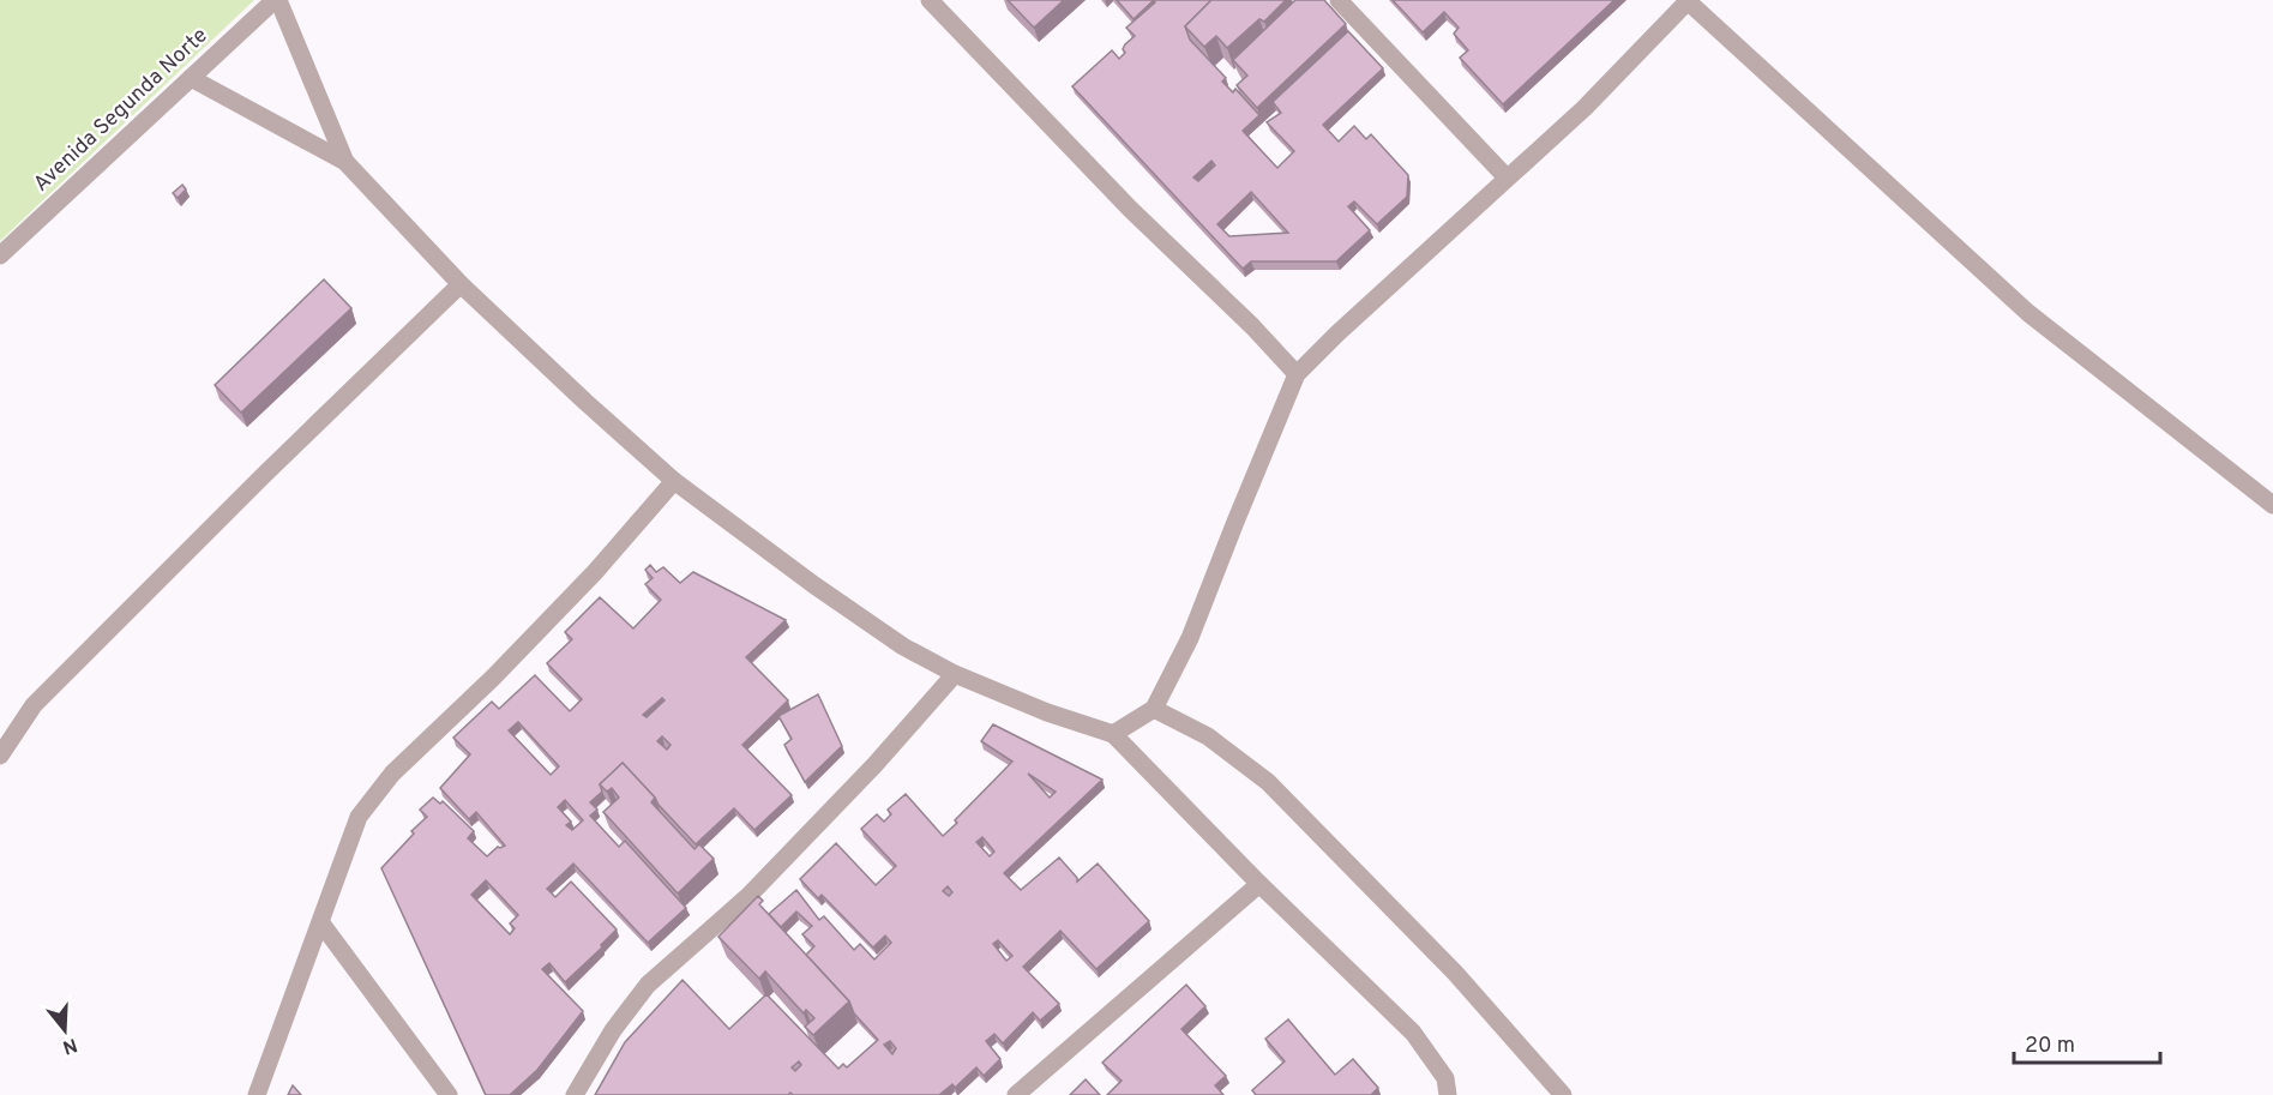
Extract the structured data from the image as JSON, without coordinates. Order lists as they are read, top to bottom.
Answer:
{
  "streets": {
    "street": ["Avenida Segunda Norte"]
  },
  "scale_bar": "20 m",
  "north": "bottom"
}
